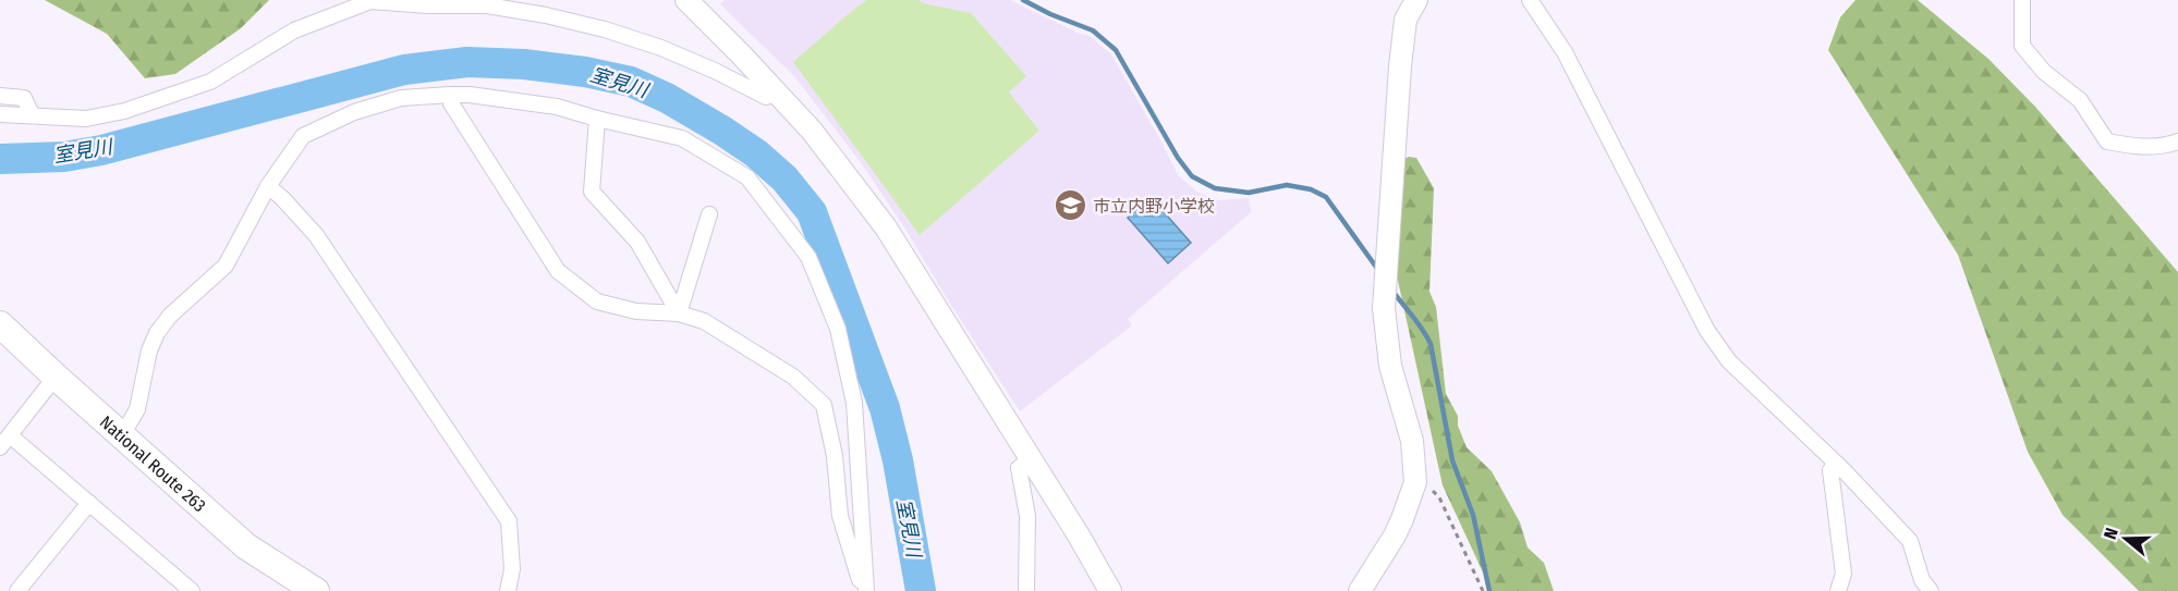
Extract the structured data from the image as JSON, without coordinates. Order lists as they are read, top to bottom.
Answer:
{
  "streets": {
    "highway": ["National Route 263"]
  },
  "water": ["室見川"],
  "places": {
    "school or university": ["市立内野小学校"]
  },
  "north": "left"
}
